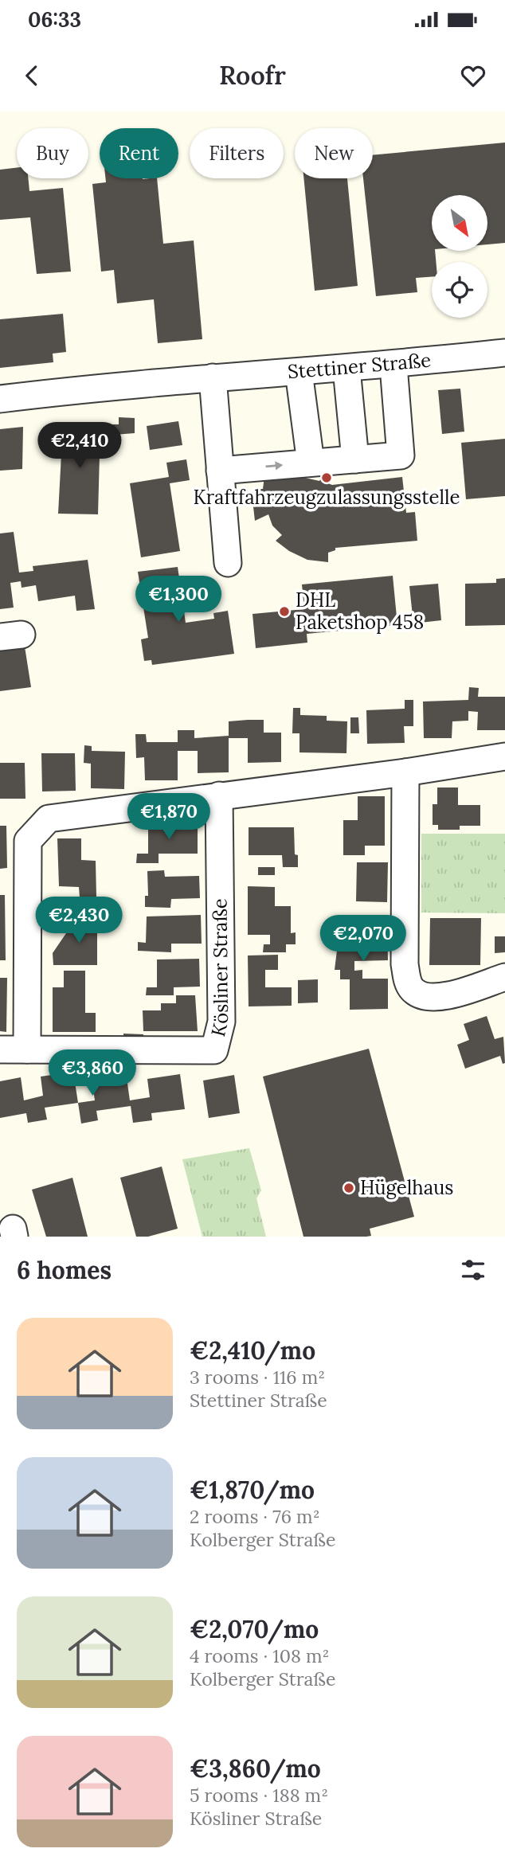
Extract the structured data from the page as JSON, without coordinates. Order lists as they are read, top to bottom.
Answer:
{
  "streets": {
    "street": ["Stettiner Straße", "Kösliner Straße"]
  },
  "places": ["Kraftfahrzeugzulassungsstelle", "DHL Paketshop 458", "Hügelhaus"],
  "north": "bottom right",
  "page": {
    "status": "06:33",
    "header": "Roofr",
    "chip": [
      "Buy",
      "Rent",
      "Filters",
      "New"
    ],
    "price": [
      "€2,410",
      "€1,300",
      "€1,870",
      "€2,430",
      "€2,070",
      "€3,860"
    ],
    "heading": "6 homes",
    "list": [
      {
        "name": "€2,410/mo",
        "note": "3 rooms · 116 m² · Stettiner Straße"
      },
      {
        "name": "€1,870/mo",
        "note": "2 rooms · 76 m² · Kolberger Straße"
      },
      {
        "name": "€2,070/mo",
        "note": "4 rooms · 108 m² · Kolberger Straße"
      },
      {
        "name": "€3,860/mo",
        "note": "5 rooms · 188 m² · Kösliner Straße"
      }
    ]
  }
}
